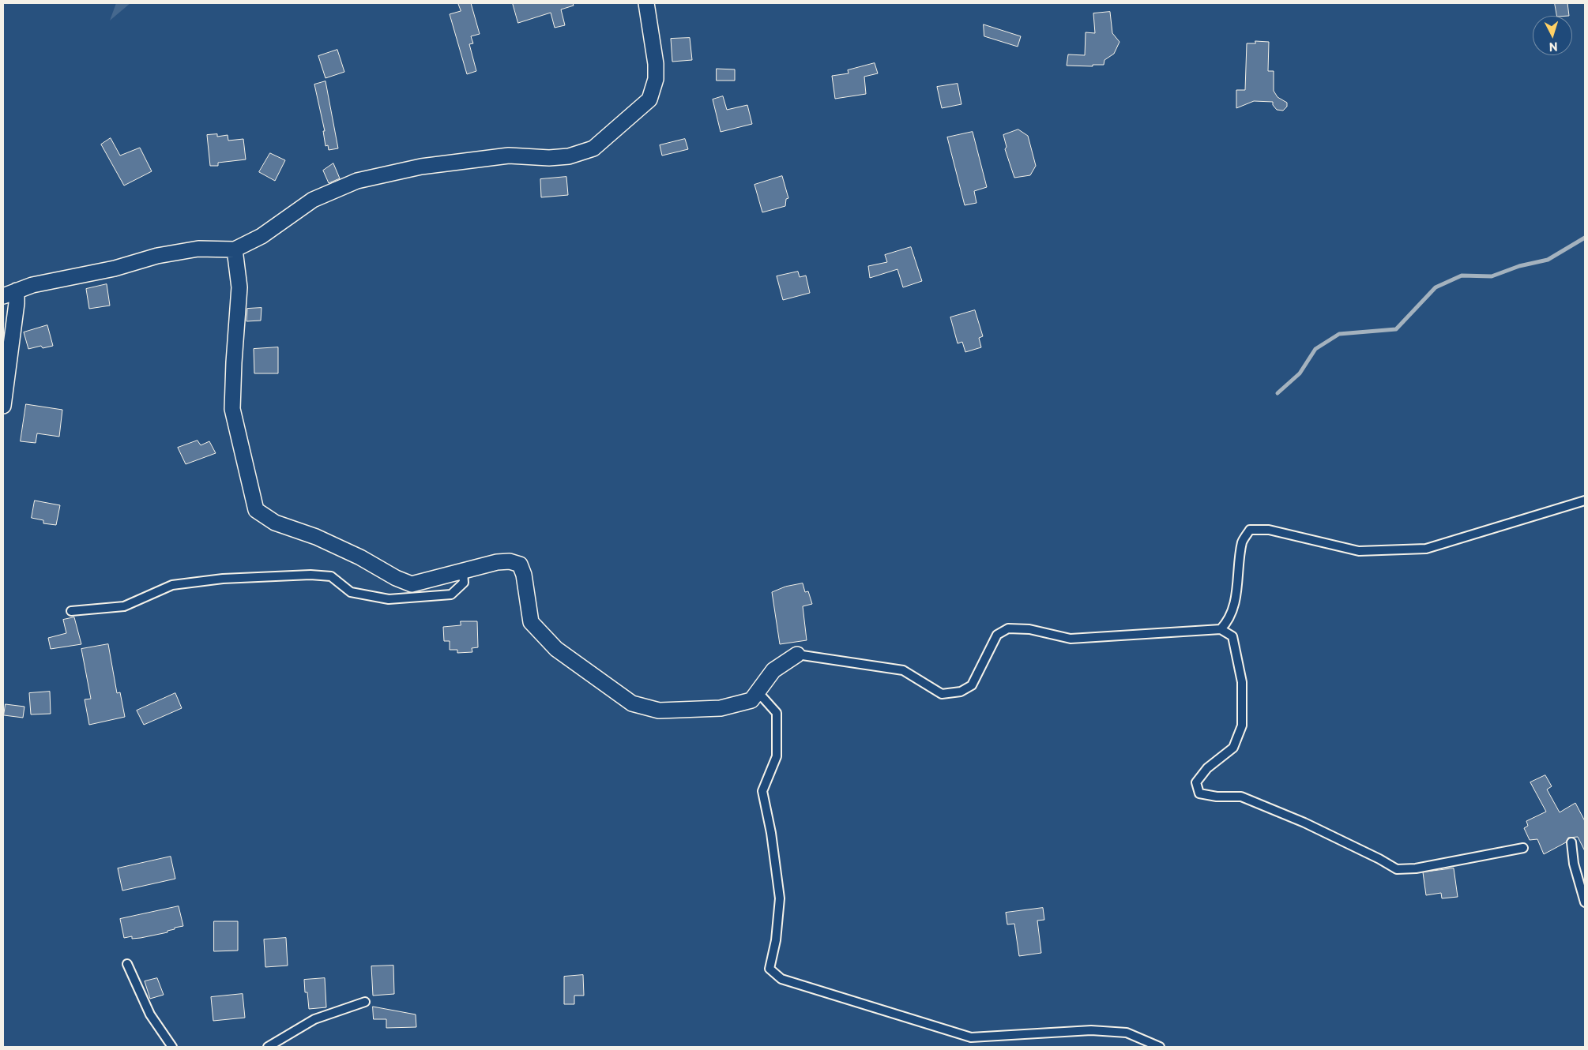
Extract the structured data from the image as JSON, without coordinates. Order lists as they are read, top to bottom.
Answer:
{
  "north": "bottom"
}
